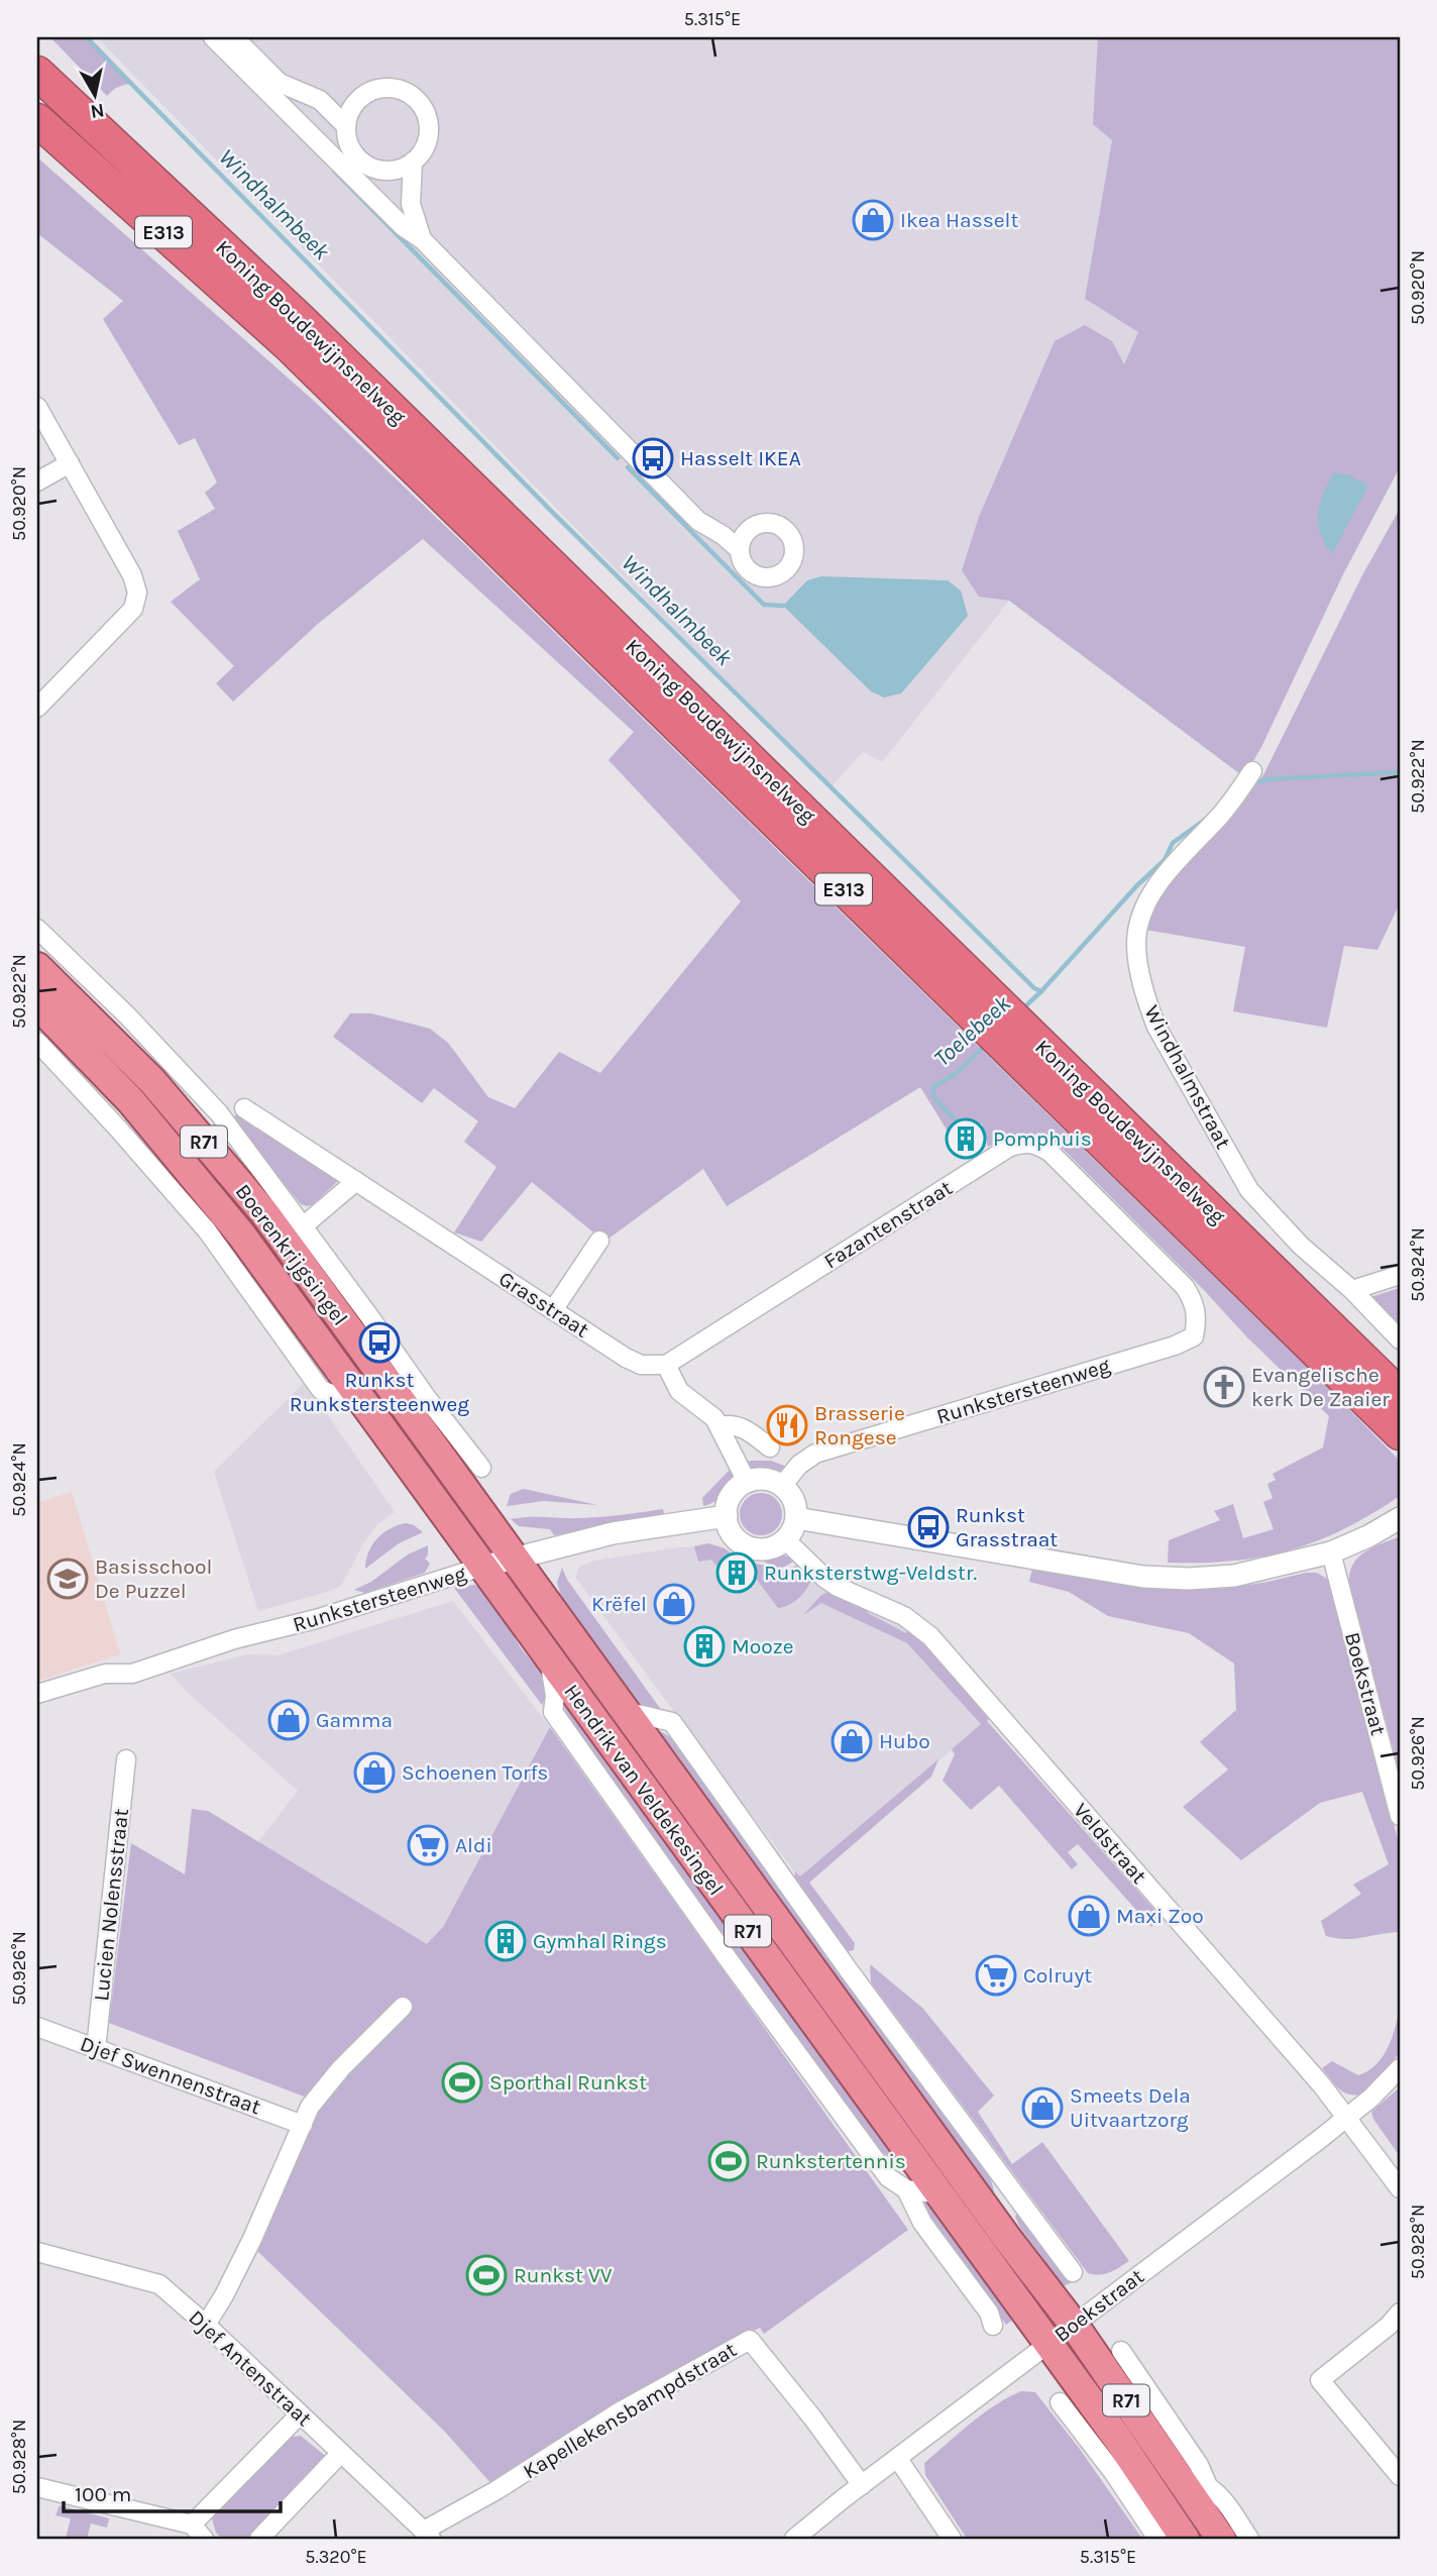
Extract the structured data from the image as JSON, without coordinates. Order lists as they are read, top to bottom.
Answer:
{
  "streets": {
    "highway": [
      "E313",
      "Koning Boudewijnsnelweg",
      "R71",
      "Boerenkrijgsingel",
      "Hendrik van Veldekesingel"
    ],
    "street": [
      "Windhalmstraat",
      "Fazantenstraat",
      "Grasstraat",
      "Runkstersteenweg",
      "Boekstraat",
      "Veldstraat",
      "Lucien Nolensstraat",
      "Djef Swennenstraat",
      "Djef Antenstraat",
      "Kapellekensbampdstraat"
    ]
  },
  "crossings": [
    ["Fazantenstraat", "Grasstraat"],
    ["Fazantenstraat", "Runkstersteenweg"],
    ["Boerenkrijgsingel", "Runkstersteenweg"],
    ["Boerenkrijgsingel", "Hendrik van Veldekesingel"],
    ["Runkstersteenweg", "Hendrik van Veldekesingel"],
    ["Runkstersteenweg", "Veldstraat"],
    ["Boekstraat", "Hendrik van Veldekesingel"],
    ["Boekstraat", "Veldstraat"],
    ["Boekstraat", "Kapellekensbampdstraat"],
    ["Lucien Nolensstraat", "Djef Swennenstraat"],
    ["Djef Antenstraat", "Kapellekensbampdstraat"]
  ],
  "water": ["Windhalmbeek", "Toelebeek"],
  "places": {
    "shop": [
      "Ikea Hasselt",
      "Krëfel",
      "Gamma",
      "Hubo",
      "Schoenen Torfs",
      "Maxi Zoo",
      "Smeets Dela Uitvaartzorg"
    ],
    "bus stop": ["Hasselt IKEA", "Runkst Runkstersteenweg", "Runkst Grasstraat"],
    "building": [
      "Pomphuis",
      "Runksterstwg-Veldstr.",
      "Mooze",
      "Gymhal Rings"
    ],
    "church": ["Evangelische kerk De Zaaier"],
    "restaurant": ["Brasserie Rongese"],
    "school or university": ["Basisschool De Puzzel"],
    "supermarket": ["Aldi", "Colruyt"],
    "sports": ["Sporthal Runkst", "Runkstertennis", "Runkst VV"]
  },
  "scale_bar": "100 m",
  "north": "bottom",
  "coordinates": [
    "5.315°E",
    "50.920°N",
    "50.922°N",
    "50.924°N",
    "50.926°N",
    "50.928°N",
    "5.320°E"
  ]
}
